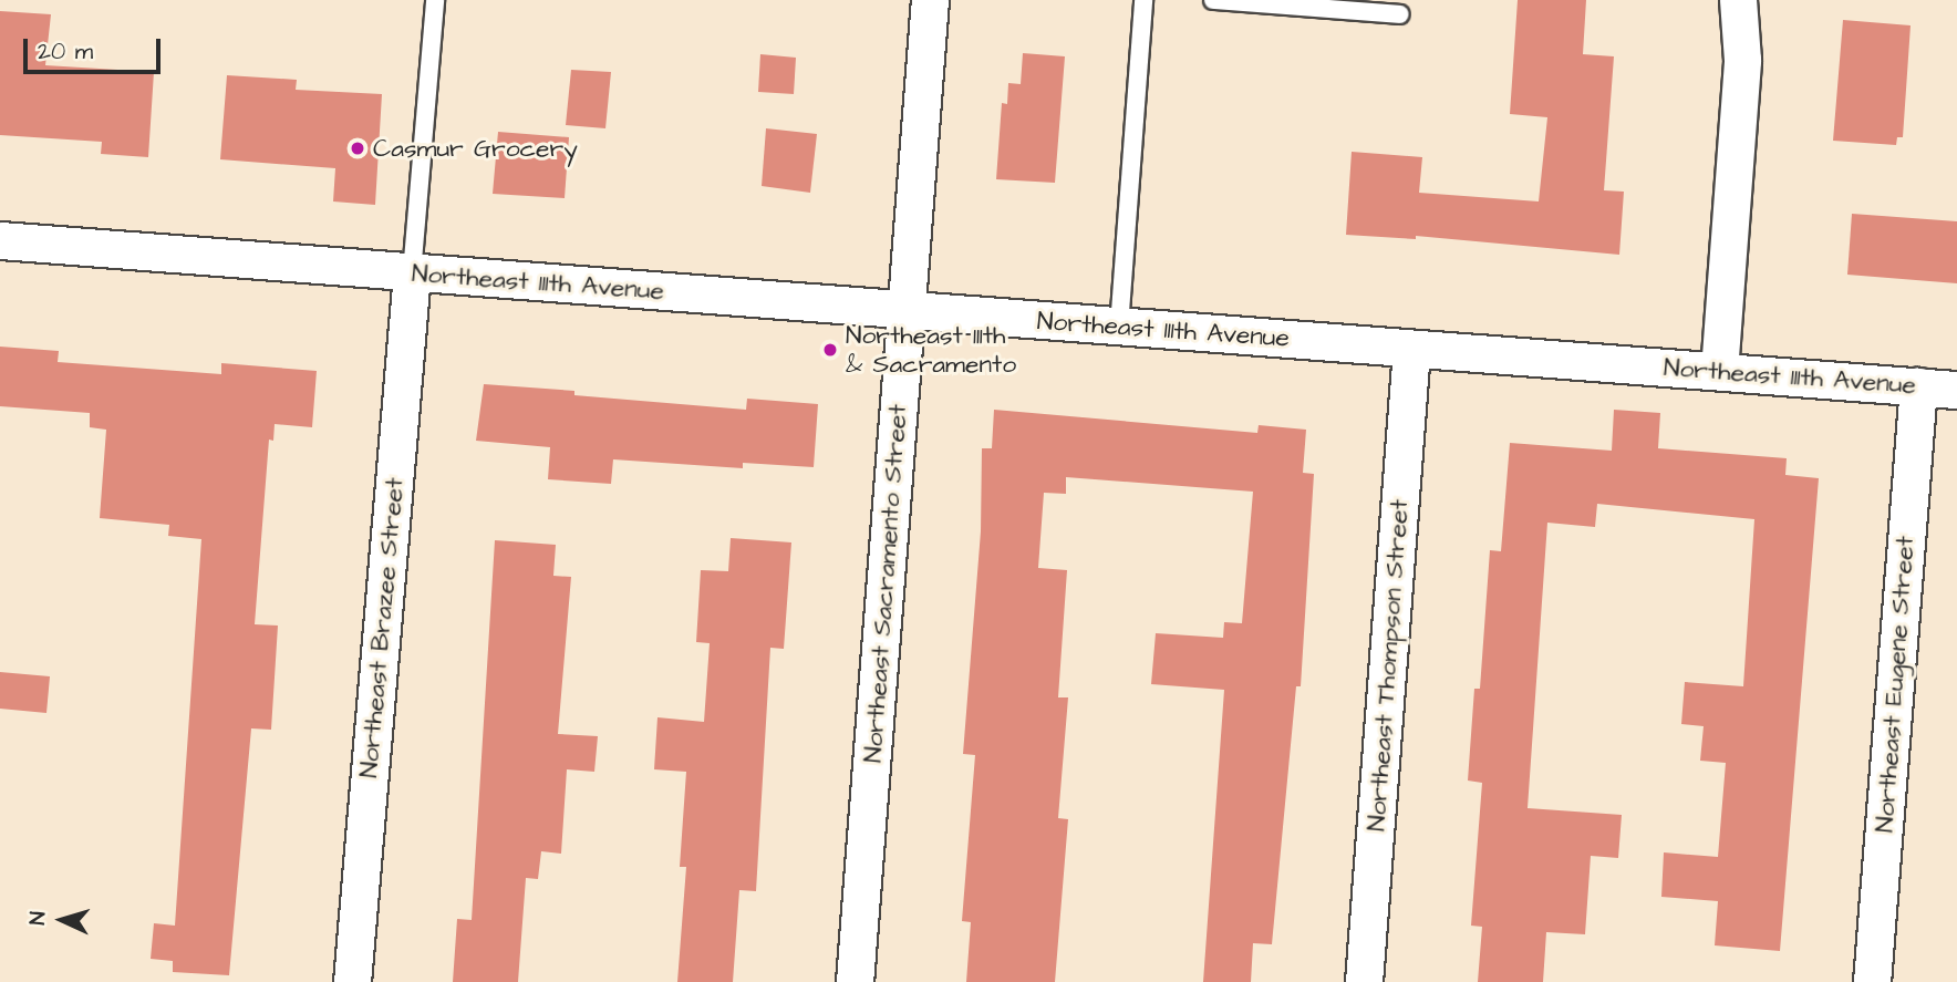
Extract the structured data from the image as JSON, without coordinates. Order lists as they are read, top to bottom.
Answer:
{
  "streets": {
    "street": [
      "Northeast 111th Avenue",
      "Northeast Sacramento Street",
      "Northeast Brazee Street",
      "Northeast Thompson Street",
      "Northeast Eugene Street"
    ]
  },
  "crossings": [
    ["Northeast 111th Avenue", "Northeast Sacramento Street"],
    ["Northeast 111th Avenue", "Northeast Brazee Street"],
    ["Northeast 111th Avenue", "Northeast Thompson Street"],
    ["Northeast 111th Avenue", "Northeast Eugene Street"]
  ],
  "places": ["Casmur Grocery", "Northeast 111th & Sacramento"],
  "scale_bar": "20 m",
  "north": "left"
}
